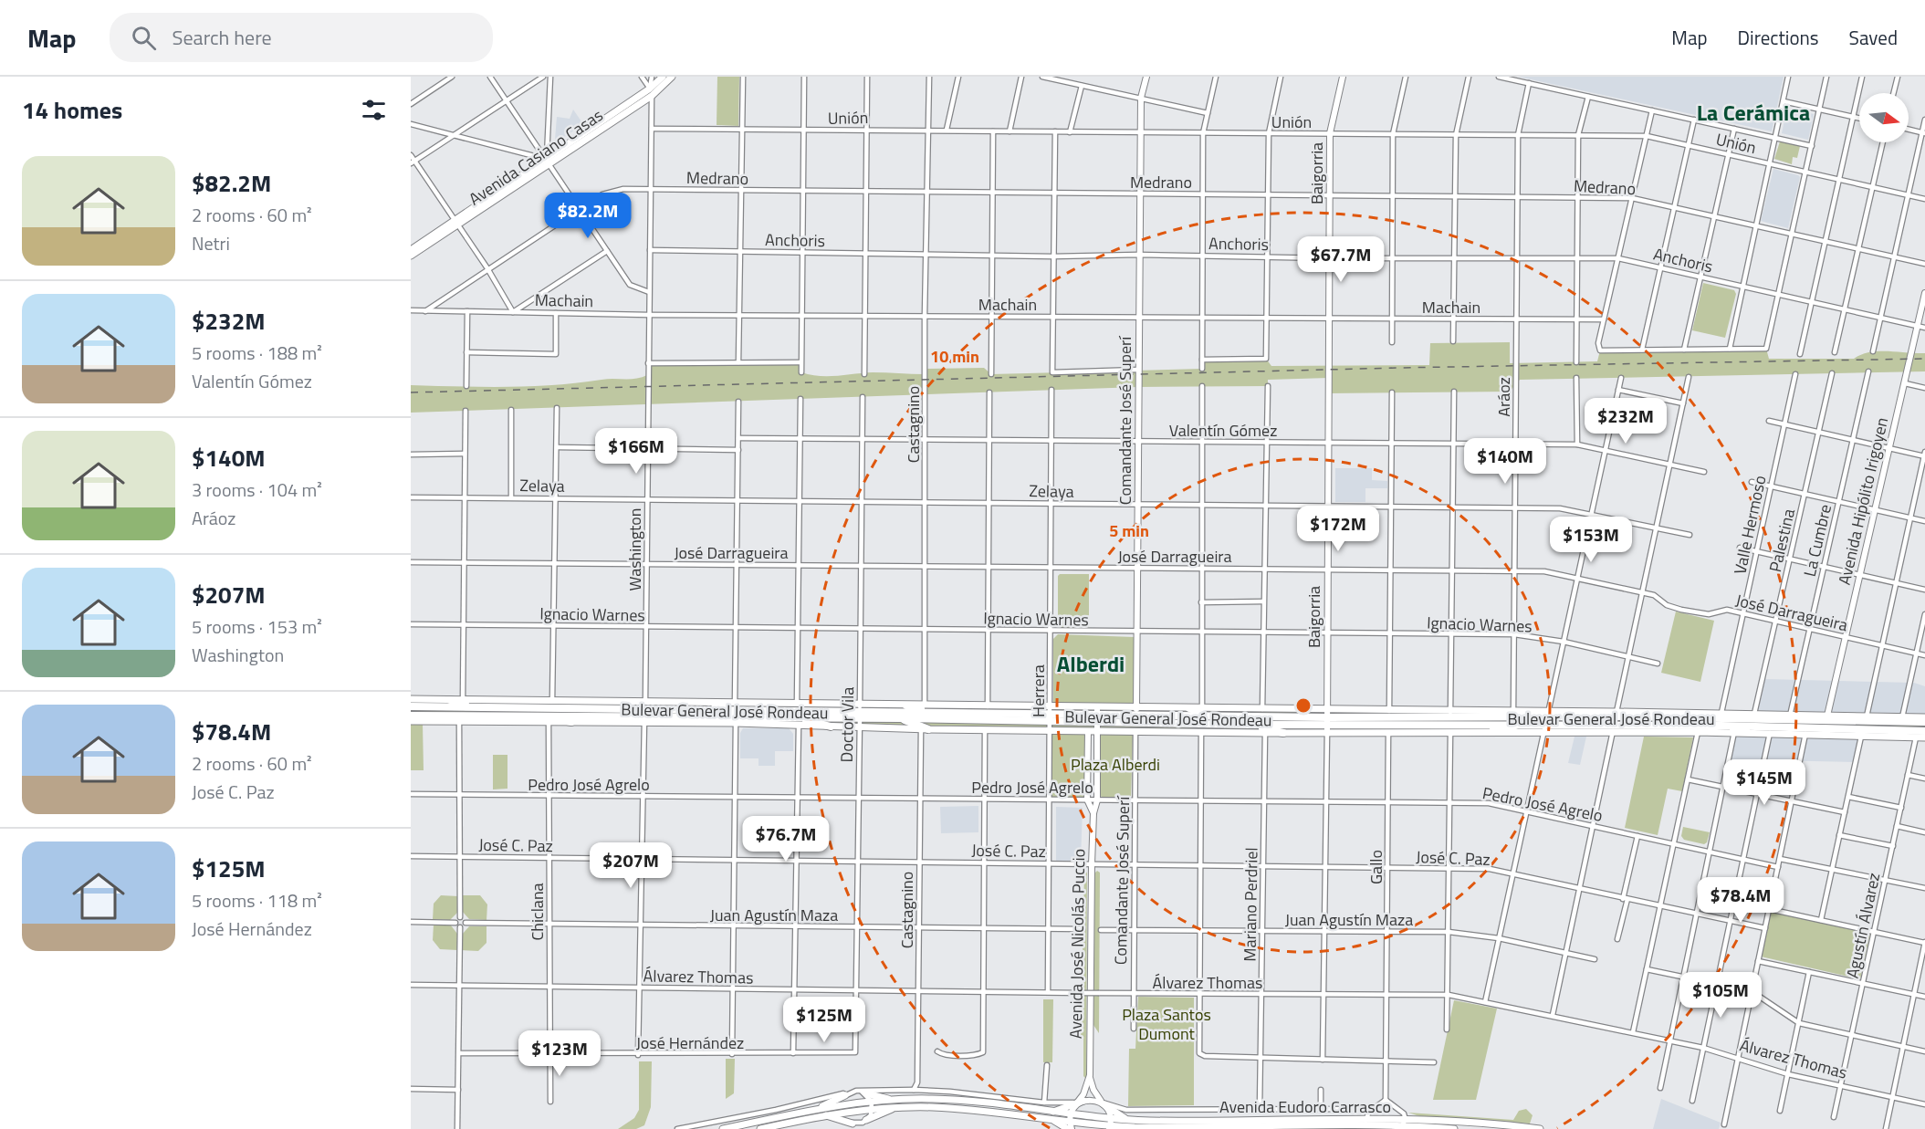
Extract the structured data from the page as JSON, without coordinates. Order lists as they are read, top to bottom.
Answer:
{
  "streets": {
    "main road": ["Avenida Casiano Casas", "Bulevar General José Rondeau", "Avenida Eudoro Carrasco"],
    "street": [
      "Unión",
      "Baigorria",
      "Medrano",
      "Anchoris",
      "Machain",
      "Aráoz",
      "Comandante José Superí",
      "Castagnino",
      "Valentín Gómez",
      "Zelaya",
      "Avenida Hipólito Irigoyen",
      "Valle Hermoso",
      "Palestina",
      "La Cumbre",
      "Washington",
      "José Darragueira",
      "Ignacio Warnes",
      "Herrera",
      "Doctor Vila",
      "Pedro José Agrelo",
      "José C. Paz",
      "Gallo",
      "Mariano Perdriel",
      "Chiclana",
      "Juan Agustín Maza",
      "Agustín Álvarez",
      "Avenida José Nicolás Puccio",
      "Álvarez Thomas",
      "José Hernández"
    ]
  },
  "crossings": [
    ["Unión", "Baigorria"],
    ["Unión", "Aráoz"],
    ["Unión", "Comandante José Superí"],
    ["Unión", "Castagnino"],
    ["Unión", "Washington"],
    ["Avenida Casiano Casas", "Washington"],
    ["Baigorria", "Medrano"],
    ["Baigorria", "Anchoris"],
    ["Baigorria", "Machain"],
    ["Baigorria", "Valentín Gómez"],
    ["Baigorria", "Zelaya"],
    ["Baigorria", "José Darragueira"],
    ["Baigorria", "Ignacio Warnes"],
    ["Baigorria", "Bulevar General José Rondeau"],
    ["Baigorria", "Pedro José Agrelo"],
    ["Baigorria", "José C. Paz"],
    ["Baigorria", "Juan Agustín Maza"],
    ["Baigorria", "Álvarez Thomas"],
    ["Medrano", "Machain"],
    ["Medrano", "Aráoz"],
    ["Medrano", "Comandante José Superí"],
    ["Medrano", "Castagnino"],
    ["Medrano", "Washington"],
    ["Anchoris", "Aráoz"],
    ["Anchoris", "Comandante José Superí"],
    ["Anchoris", "Castagnino"],
    ["Anchoris", "Avenida Hipólito Irigoyen"],
    ["Anchoris", "Washington"],
    ["Machain", "Aráoz"],
    ["Machain", "Comandante José Superí"],
    ["Machain", "Castagnino"],
    ["Machain", "Washington"],
    ["Aráoz", "Valentín Gómez"],
    ["Aráoz", "Zelaya"],
    ["Aráoz", "José Darragueira"],
    ["Aráoz", "Ignacio Warnes"],
    ["Aráoz", "Bulevar General José Rondeau"],
    ["Comandante José Superí", "Valentín Gómez"],
    ["Comandante José Superí", "Zelaya"],
    ["Comandante José Superí", "José Darragueira"],
    ["Comandante José Superí", "Ignacio Warnes"],
    ["Comandante José Superí", "Bulevar General José Rondeau"],
    ["Comandante José Superí", "Pedro José Agrelo"],
    ["Comandante José Superí", "José C. Paz"],
    ["Comandante José Superí", "Juan Agustín Maza"],
    ["Comandante José Superí", "Álvarez Thomas"],
    ["Castagnino", "Valentín Gómez"],
    ["Castagnino", "Zelaya"],
    ["Castagnino", "José Darragueira"],
    ["Castagnino", "Ignacio Warnes"],
    ["Castagnino", "Bulevar General José Rondeau"],
    ["Castagnino", "Pedro José Agrelo"],
    ["Castagnino", "José C. Paz"],
    ["Castagnino", "Juan Agustín Maza"],
    ["Castagnino", "Álvarez Thomas"],
    ["Valentín Gómez", "Herrera"],
    ["Valentín Gómez", "Doctor Vila"],
    ["Zelaya", "Washington"],
    ["Zelaya", "Herrera"],
    ["Zelaya", "Doctor Vila"],
    ["Avenida Hipólito Irigoyen", "José Darragueira"],
    ["Avenida Hipólito Irigoyen", "Bulevar General José Rondeau"],
    ["Valle Hermoso", "José Darragueira"],
    ["Valle Hermoso", "Bulevar General José Rondeau"],
    ["Palestina", "José Darragueira"],
    ["Palestina", "Bulevar General José Rondeau"],
    ["La Cumbre", "José Darragueira"],
    ["La Cumbre", "Bulevar General José Rondeau"],
    ["Washington", "José Darragueira"],
    ["Washington", "Ignacio Warnes"],
    ["Washington", "Bulevar General José Rondeau"],
    ["Washington", "Pedro José Agrelo"],
    ["Washington", "José C. Paz"],
    ["Washington", "Juan Agustín Maza"],
    ["Washington", "Álvarez Thomas"],
    ["Washington", "José Hernández"],
    ["José Darragueira", "Herrera"],
    ["José Darragueira", "Doctor Vila"],
    ["Ignacio Warnes", "Herrera"],
    ["Ignacio Warnes", "Doctor Vila"],
    ["Herrera", "Bulevar General José Rondeau"],
    ["Herrera", "Pedro José Agrelo"],
    ["Herrera", "José C. Paz"],
    ["Herrera", "Juan Agustín Maza"],
    ["Herrera", "Álvarez Thomas"],
    ["Bulevar General José Rondeau", "Doctor Vila"],
    ["Bulevar General José Rondeau", "Gallo"],
    ["Bulevar General José Rondeau", "Mariano Perdriel"],
    ["Bulevar General José Rondeau", "Chiclana"],
    ["Bulevar General José Rondeau", "Agustín Álvarez"],
    ["Bulevar General José Rondeau", "Avenida José Nicolás Puccio"],
    ["Doctor Vila", "Pedro José Agrelo"],
    ["Doctor Vila", "José C. Paz"],
    ["Doctor Vila", "Juan Agustín Maza"],
    ["Doctor Vila", "Álvarez Thomas"],
    ["Doctor Vila", "José Hernández"],
    ["Pedro José Agrelo", "Gallo"],
    ["Pedro José Agrelo", "Mariano Perdriel"],
    ["Pedro José Agrelo", "Chiclana"],
    ["Pedro José Agrelo", "Avenida José Nicolás Puccio"],
    ["José C. Paz", "Gallo"],
    ["José C. Paz", "Mariano Perdriel"],
    ["José C. Paz", "Chiclana"],
    ["José C. Paz", "Avenida José Nicolás Puccio"],
    ["Gallo", "Juan Agustín Maza"],
    ["Gallo", "Álvarez Thomas"],
    ["Mariano Perdriel", "Juan Agustín Maza"],
    ["Mariano Perdriel", "Álvarez Thomas"],
    ["Mariano Perdriel", "Avenida Eudoro Carrasco"],
    ["Chiclana", "Juan Agustín Maza"],
    ["Chiclana", "Álvarez Thomas"],
    ["Chiclana", "José Hernández"],
    ["Agustín Álvarez", "Álvarez Thomas"],
    ["Avenida José Nicolás Puccio", "Avenida Eudoro Carrasco"]
  ],
  "districts": ["La Cerámica", "Alberdi"],
  "parks": ["Plaza Alberdi", "Plaza Santos Dumont"],
  "north": "right",
  "page": {
    "header": "Map",
    "search": "Search here",
    "nav": ["Map", "Directions", "Saved"],
    "heading": "14 homes",
    "list": [
      {
        "name": "$82.2M",
        "note": "2 rooms · 60 m² · Netri"
      },
      {
        "name": "$232M",
        "note": "5 rooms · 188 m² · Valentín Gómez"
      },
      {
        "name": "$140M",
        "note": "3 rooms · 104 m² · Aráoz"
      },
      {
        "name": "$207M",
        "note": "5 rooms · 153 m² · Washington"
      },
      {
        "name": "$78.4M",
        "note": "2 rooms · 60 m² · José C. Paz"
      },
      {
        "name": "$125M",
        "note": "5 rooms · 118 m² · José Hernández"
      }
    ],
    "price": [
      "$82.2M",
      "$67.7M",
      "$232M",
      "$166M",
      "$140M",
      "$172M",
      "$153M",
      "$145M",
      "$76.7M",
      "$207M",
      "$78.4M",
      "$105M",
      "$125M",
      "$123M"
    ]
  },
  "rings": ["10 min", "5 min"]
}
